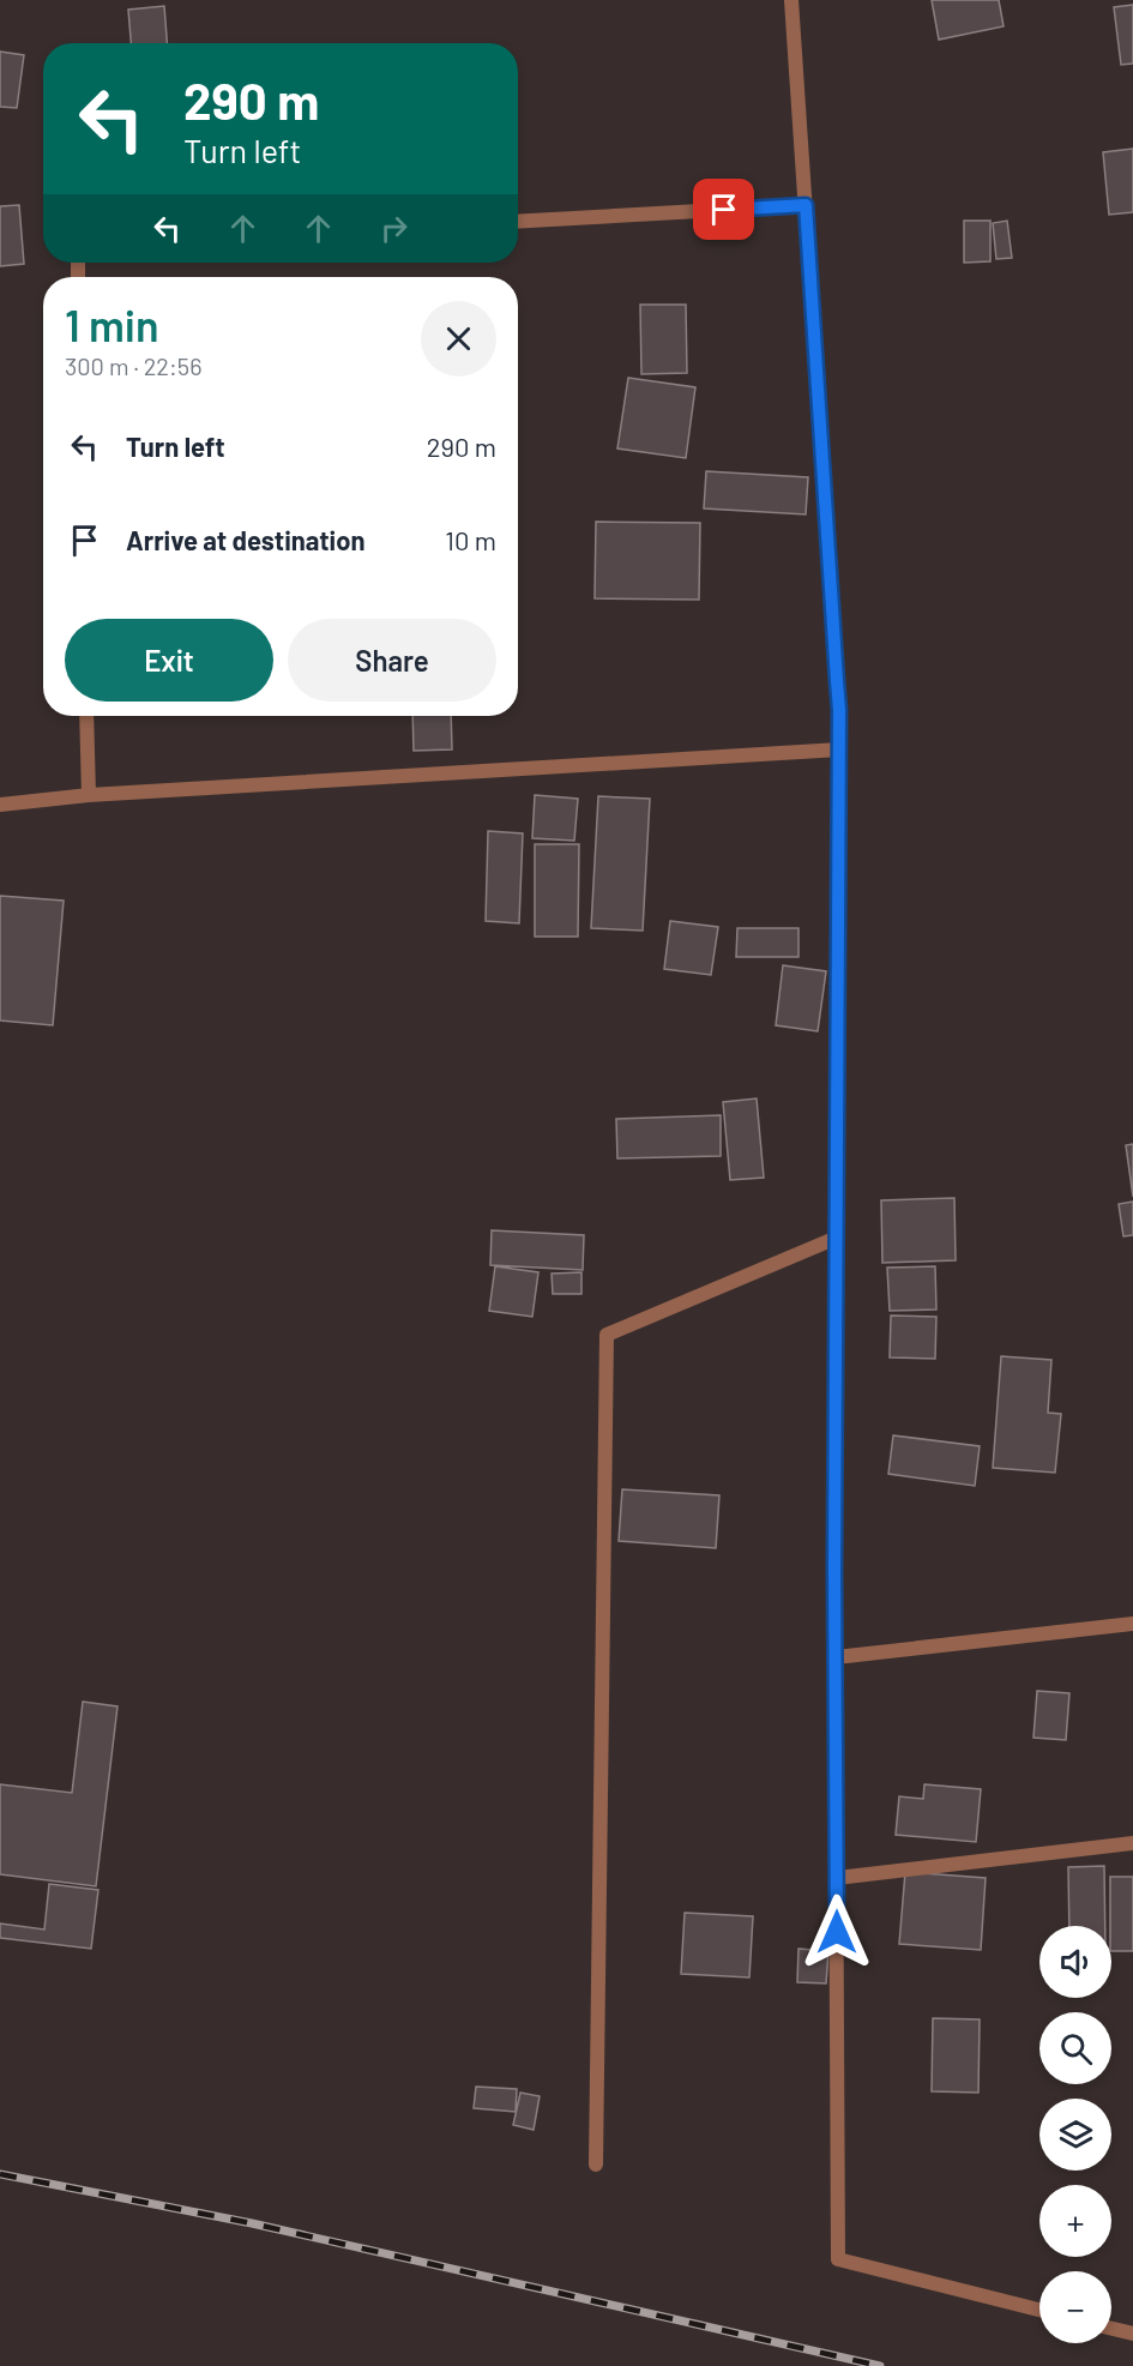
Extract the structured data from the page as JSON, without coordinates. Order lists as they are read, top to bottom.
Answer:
{
  "page": {
    "turn": ["290 m", "Turn left"],
    "heading": ["1 min", "300 m · 22:56"],
    "list": [
      {
        "name": "Turn left",
        "value": "290 m"
      },
      {
        "name": "Arrive at destination",
        "value": "10 m"
      }
    ],
    "buttons": ["Exit", "Share"],
    "map_buttons": ["+", "−"]
  }
}
